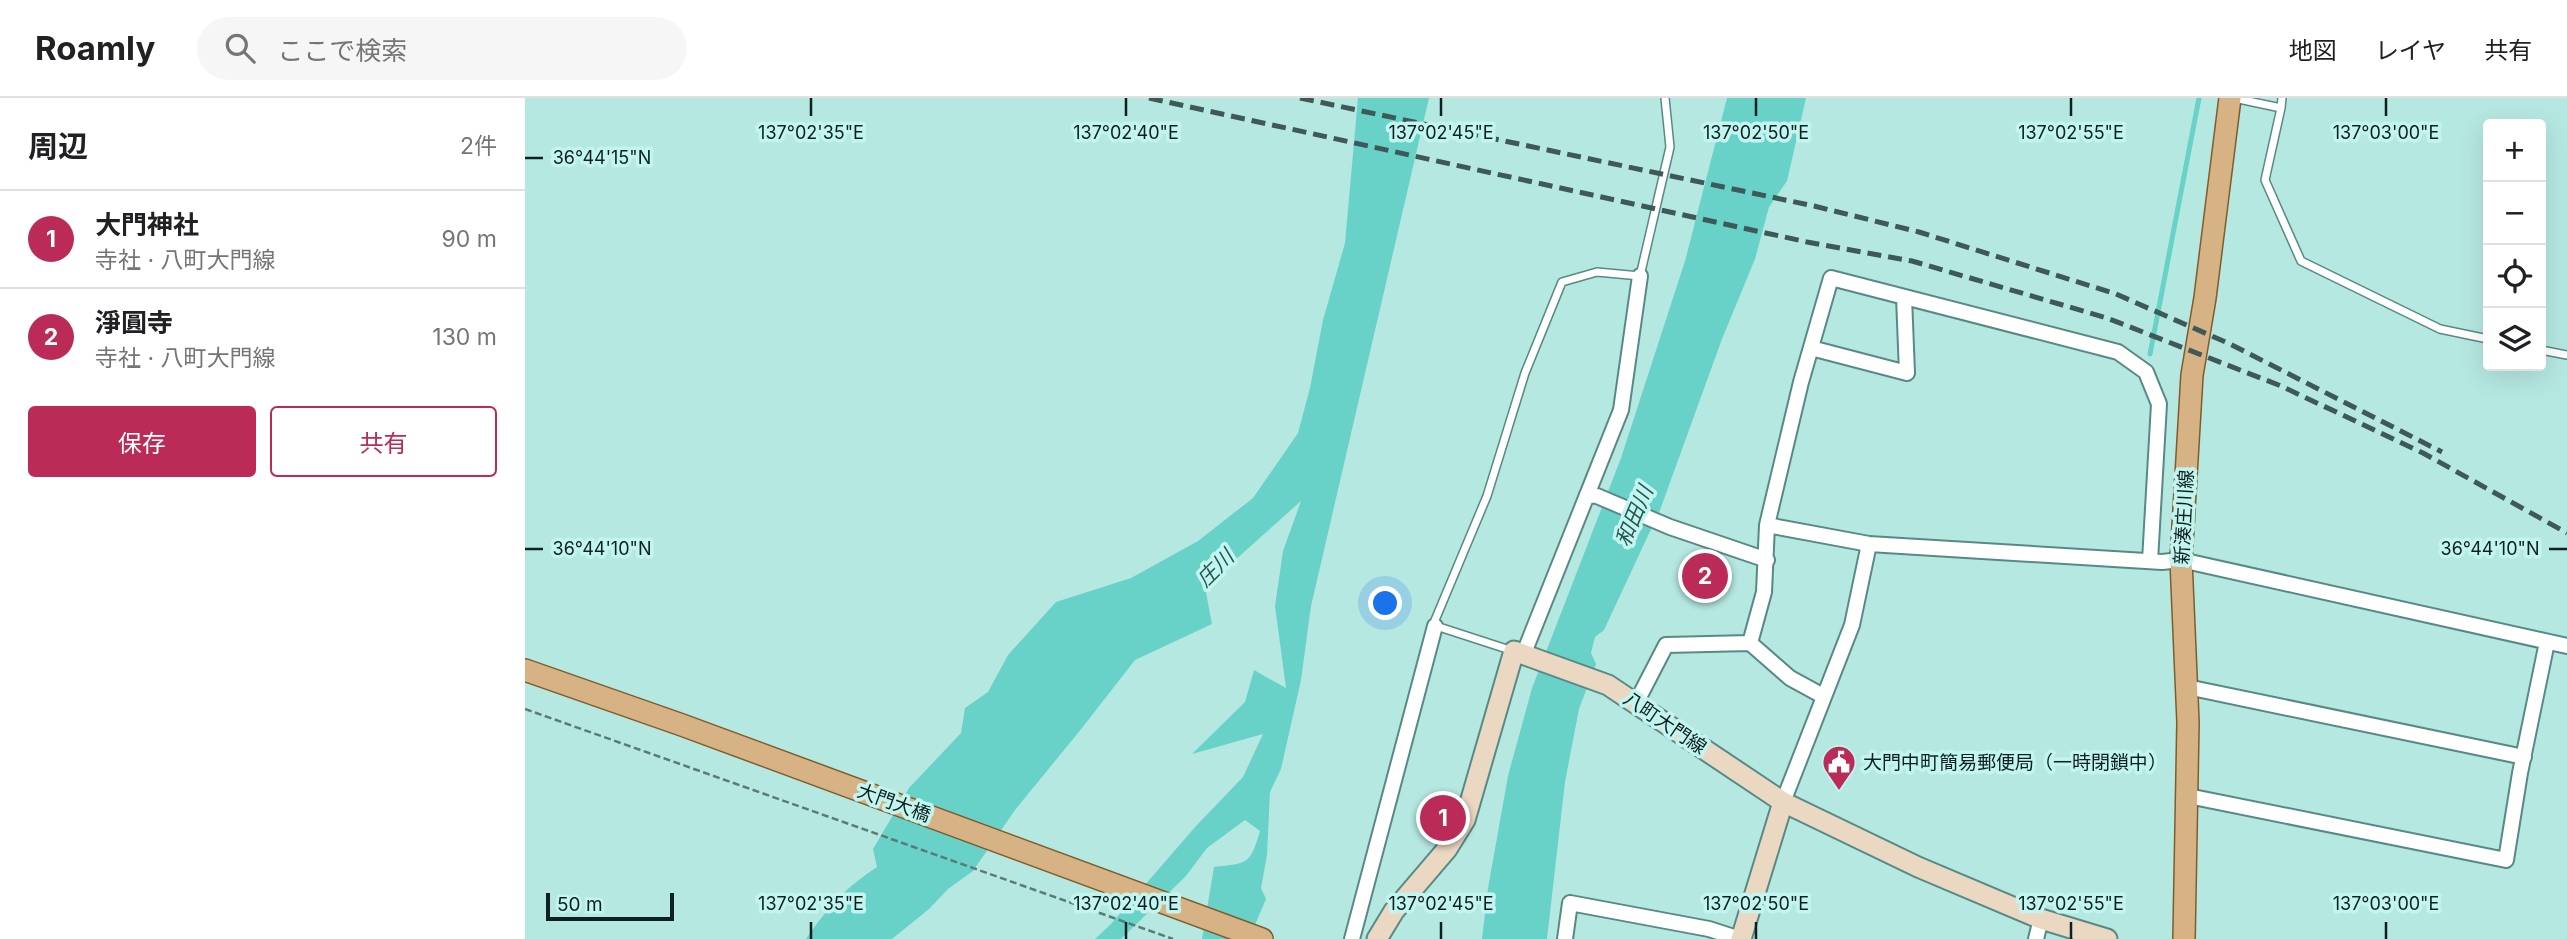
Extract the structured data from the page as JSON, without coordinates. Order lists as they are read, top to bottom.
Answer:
{
  "streets": {
    "main road": ["新湊庄川線", "八町大門線", "大門大橋"]
  },
  "water": ["和田川", "庄川"],
  "places": {
    "public building": ["大門中町簡易郵便局（一時閉鎖中）"]
  },
  "scale_bar": "50 m",
  "page": {
    "header": "Roamly",
    "search": "ここで検索",
    "nav": ["地図", "レイヤ", "共有"],
    "heading": ["周辺", "2件"],
    "map_buttons": ["+", "−"],
    "list": [
      {
        "mark": "1",
        "name": "大門神社",
        "note": "寺社 · 八町大門線",
        "value": "90 m"
      },
      {
        "mark": "2",
        "name": "淨圓寺",
        "note": "寺社 · 八町大門線",
        "value": "130 m"
      }
    ],
    "buttons": ["保存", "共有"],
    "pins": ["2", "1"],
    "scale": "50 m"
  },
  "coordinates": [
    "137°02'35\"E",
    "137°02'40\"E",
    "137°02'45\"E",
    "137°02'50\"E",
    "137°02'55\"E",
    "137°03'00\"E",
    "36°44'15\"N",
    "36°44'10\"N"
  ]
}
